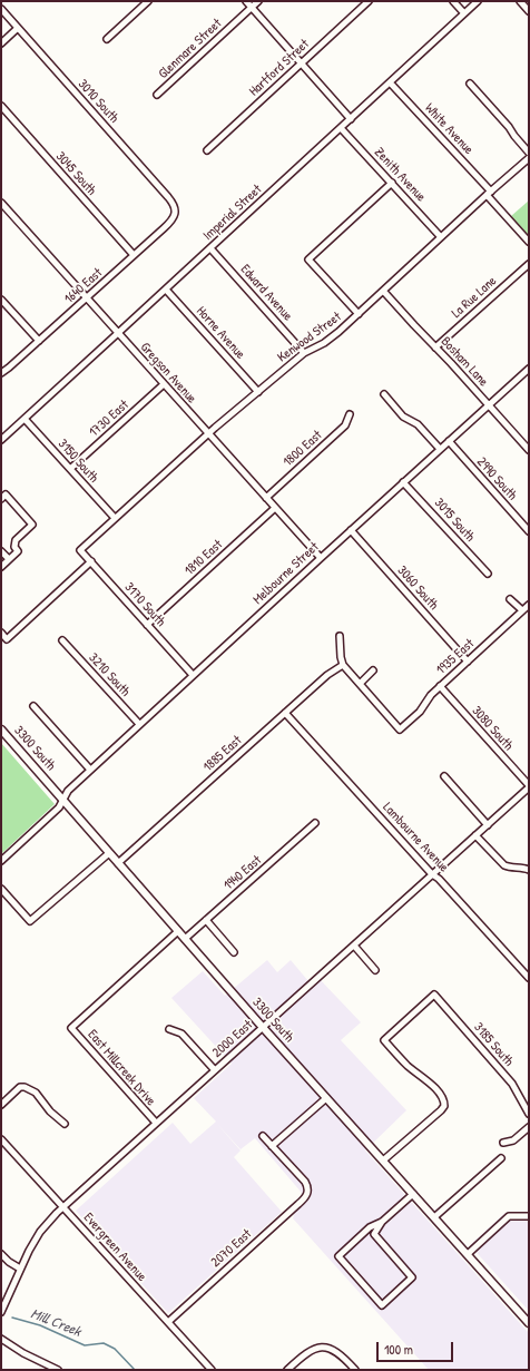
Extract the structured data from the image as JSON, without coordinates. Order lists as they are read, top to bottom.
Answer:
{
  "streets": {
    "main road": ["3300 South"],
    "street": [
      "Glenmare Street",
      "Hartford Street",
      "3010 South",
      "White Avenue",
      "3045 South",
      "Zenith Avenue",
      "Imperial Street",
      "1640 East",
      "Edward Avenue",
      "La Rue Lane",
      "Horne Avenue",
      "Kenwood Street",
      "Bosham Lane",
      "Gregson Avenue",
      "1730 East",
      "1800 East",
      "3150 South",
      "2990 South",
      "3015 South",
      "1810 East",
      "Melbourne Street",
      "3060 South",
      "3170 South",
      "1935 East",
      "3210 South",
      "3080 South",
      "1885 East",
      "Lambourne Avenue",
      "1940 East",
      "2000 East",
      "3185 South",
      "East Millcreek Drive",
      "Evergreen Avenue",
      "2070 East"
    ]
  },
  "crossings": [
    ["3010 South", "1640 East"],
    ["White Avenue", "Imperial Street"],
    ["White Avenue", "Kenwood Street"],
    ["3045 South", "1640 East"],
    ["Zenith Avenue", "Imperial Street"],
    ["Zenith Avenue", "Kenwood Street"],
    ["Imperial Street", "Edward Avenue"],
    ["Imperial Street", "Horne Avenue"],
    ["Imperial Street", "Gregson Avenue"],
    ["Imperial Street", "3150 South"],
    ["1640 East", "Gregson Avenue"],
    ["Edward Avenue", "Kenwood Street"],
    ["La Rue Lane", "Bosham Lane"],
    ["Horne Avenue", "Kenwood Street"],
    ["Kenwood Street", "Bosham Lane"],
    ["Kenwood Street", "Gregson Avenue"],
    ["Kenwood Street", "3150 South"],
    ["Kenwood Street", "3170 South"],
    ["Bosham Lane", "Melbourne Street"],
    ["Gregson Avenue", "1730 East"],
    ["Gregson Avenue", "1800 East"],
    ["Gregson Avenue", "1810 East"],
    ["Gregson Avenue", "Melbourne Street"],
    ["1730 East", "3150 South"],
    ["2990 South", "Melbourne Street"],
    ["3015 South", "Melbourne Street"],
    ["1810 East", "3170 South"],
    ["Melbourne Street", "3060 South"],
    ["Melbourne Street", "3170 South"],
    ["Melbourne Street", "3210 South"],
    ["Melbourne Street", "3300 South"],
    ["3060 South", "1935 East"],
    ["1935 East", "3080 South"],
    ["3080 South", "2000 East"],
    ["3300 South", "1885 East"],
    ["3300 South", "1940 East"],
    ["3300 South", "2000 East"],
    ["3300 South", "3185 South"],
    ["3300 South", "East Millcreek Drive"],
    ["1885 East", "Lambourne Avenue"],
    ["Lambourne Avenue", "2000 East"],
    ["2000 East", "East Millcreek Drive"],
    ["2000 East", "Evergreen Avenue"],
    ["Evergreen Avenue", "2070 East"]
  ],
  "water": ["Mill Creek"],
  "scale_bar": "100 m"
}
